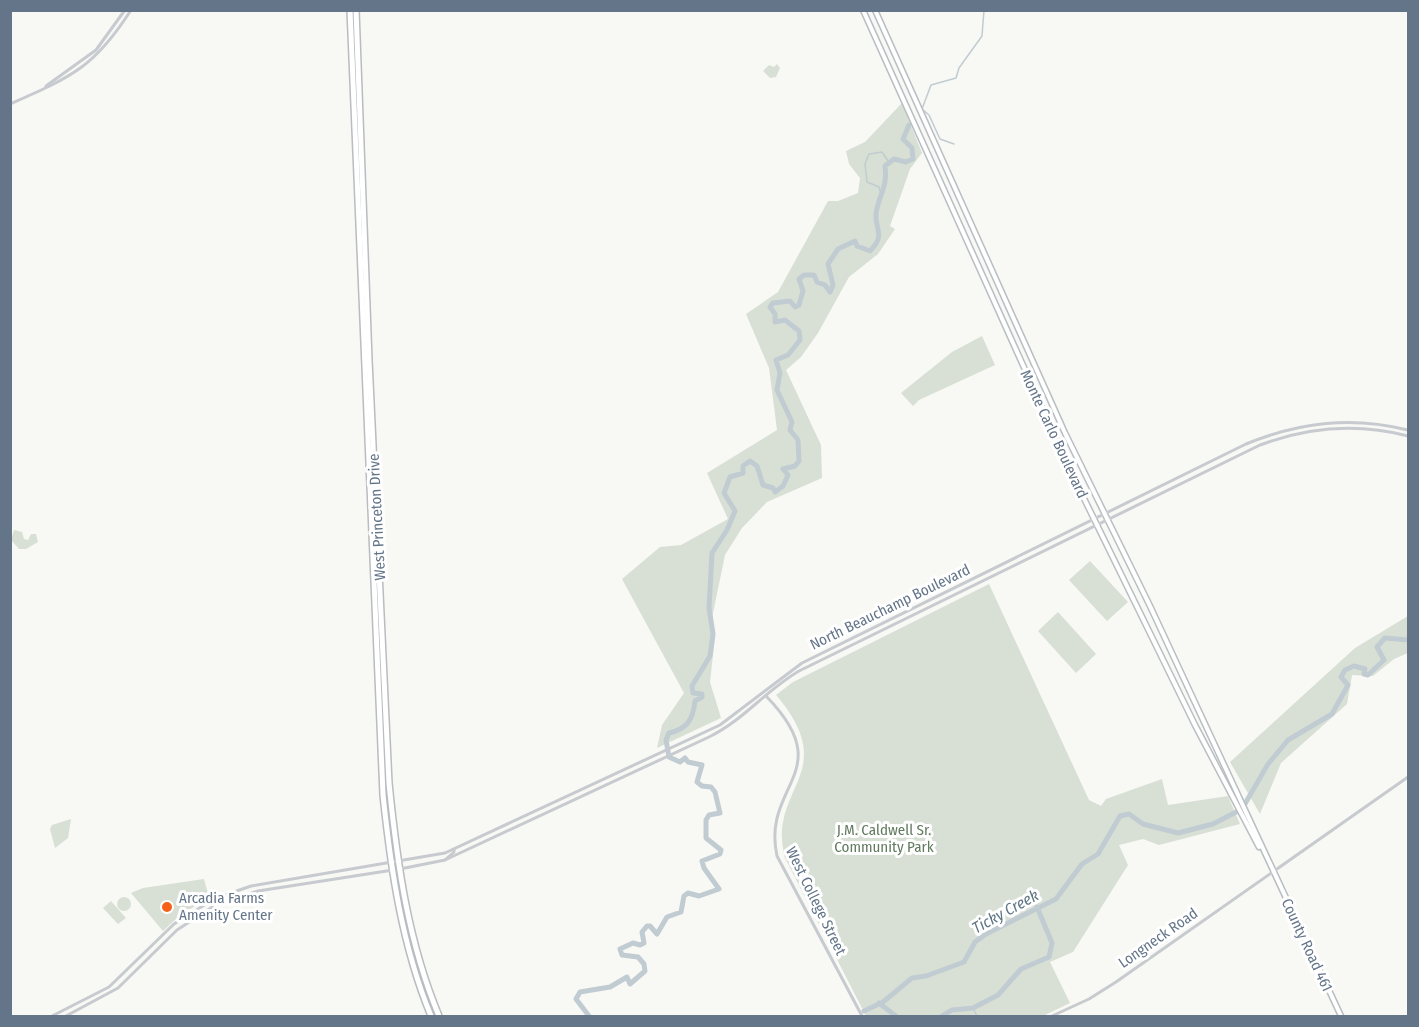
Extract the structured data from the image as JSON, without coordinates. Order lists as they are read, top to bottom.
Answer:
{
  "streets": {
    "highway": ["West Princeton Drive"],
    "main road": ["Monte Carlo Boulevard", "County Road 461"],
    "street": ["North Beauchamp Boulevard", "West College Street", "Longneck Road"]
  },
  "crossings": [
    ["Monte Carlo Boulevard", "North Beauchamp Boulevard"],
    ["Monte Carlo Boulevard", "Longneck Road"],
    ["Monte Carlo Boulevard", "County Road 461"],
    ["West Princeton Drive", "North Beauchamp Boulevard"],
    ["North Beauchamp Boulevard", "West College Street"],
    ["Longneck Road", "County Road 461"]
  ],
  "water": ["Ticky Creek"],
  "parks": ["J.M. Caldwell Sr. Community Park"],
  "places": ["Arcadia Farms Amenity Center"]
}
